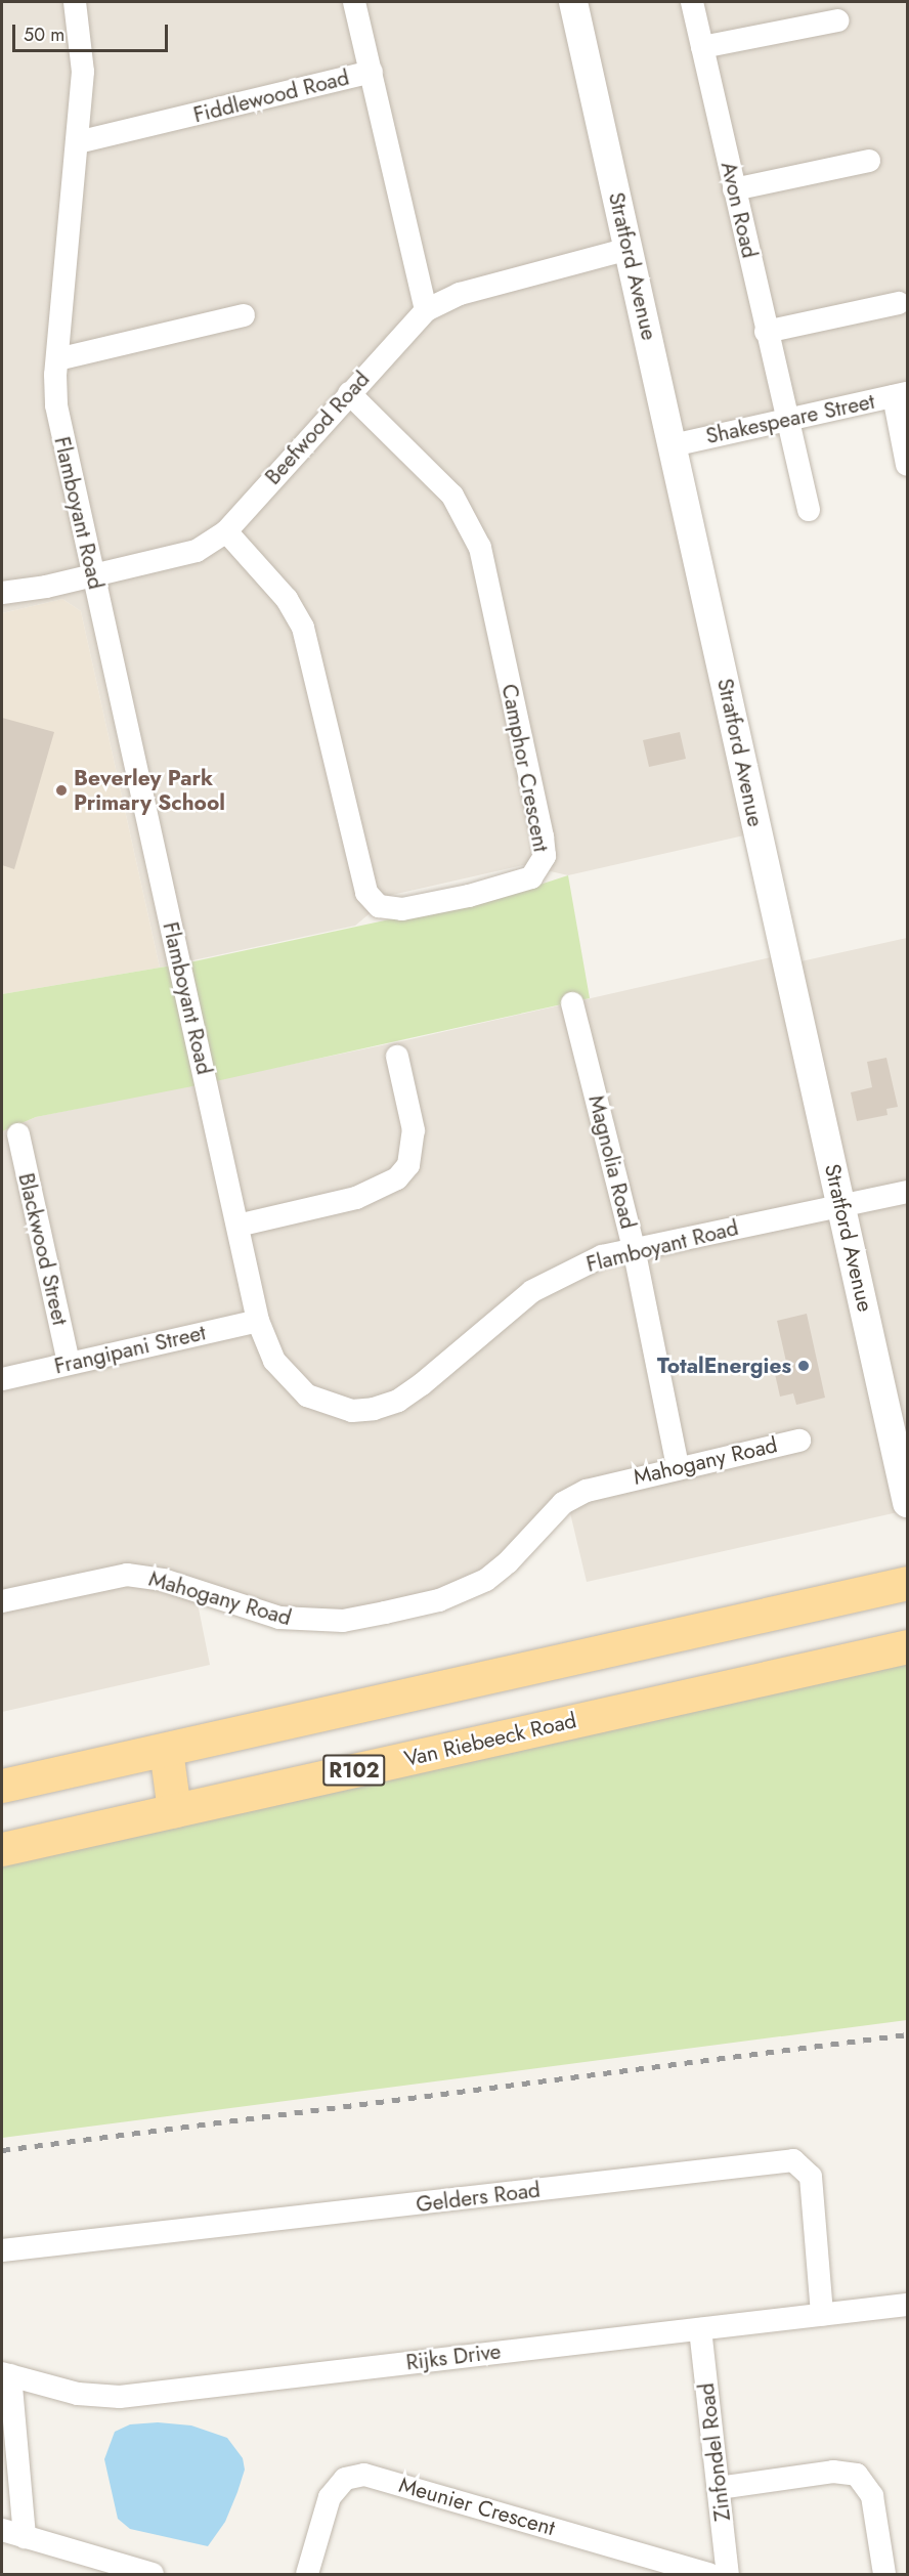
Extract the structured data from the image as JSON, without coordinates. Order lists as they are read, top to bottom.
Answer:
{
  "streets": {
    "main road": ["Van Riebeeck Road", "R102"],
    "street": [
      "Fiddlewood Road",
      "Avon Road",
      "Stratford Avenue",
      "Shakespeare Street",
      "Beefwood Road",
      "Flamboyant Road",
      "Camphor Crescent",
      "Magnolia Road",
      "Blackwood Street",
      "Frangipani Street",
      "Mahogany Road",
      "Gelders Road",
      "Rijks Drive",
      "Zinfondel Road",
      "Meunier Crescent"
    ]
  },
  "crossings": [
    ["Fiddlewood Road", "Beefwood Road"],
    ["Fiddlewood Road", "Flamboyant Road"],
    ["Avon Road", "Shakespeare Street"],
    ["Stratford Avenue", "Shakespeare Street"],
    ["Stratford Avenue", "Beefwood Road"],
    ["Stratford Avenue", "Flamboyant Road"],
    ["Beefwood Road", "Flamboyant Road"],
    ["Beefwood Road", "Camphor Crescent"],
    ["Flamboyant Road", "Magnolia Road"],
    ["Flamboyant Road", "Frangipani Street"],
    ["Magnolia Road", "Mahogany Road"],
    ["Blackwood Street", "Frangipani Street"],
    ["Gelders Road", "Rijks Drive"],
    ["Rijks Drive", "Zinfondel Road"]
  ],
  "places": ["Beverley Park Primary School", "TotalEnergies"],
  "scale_bar": "50 m"
}
